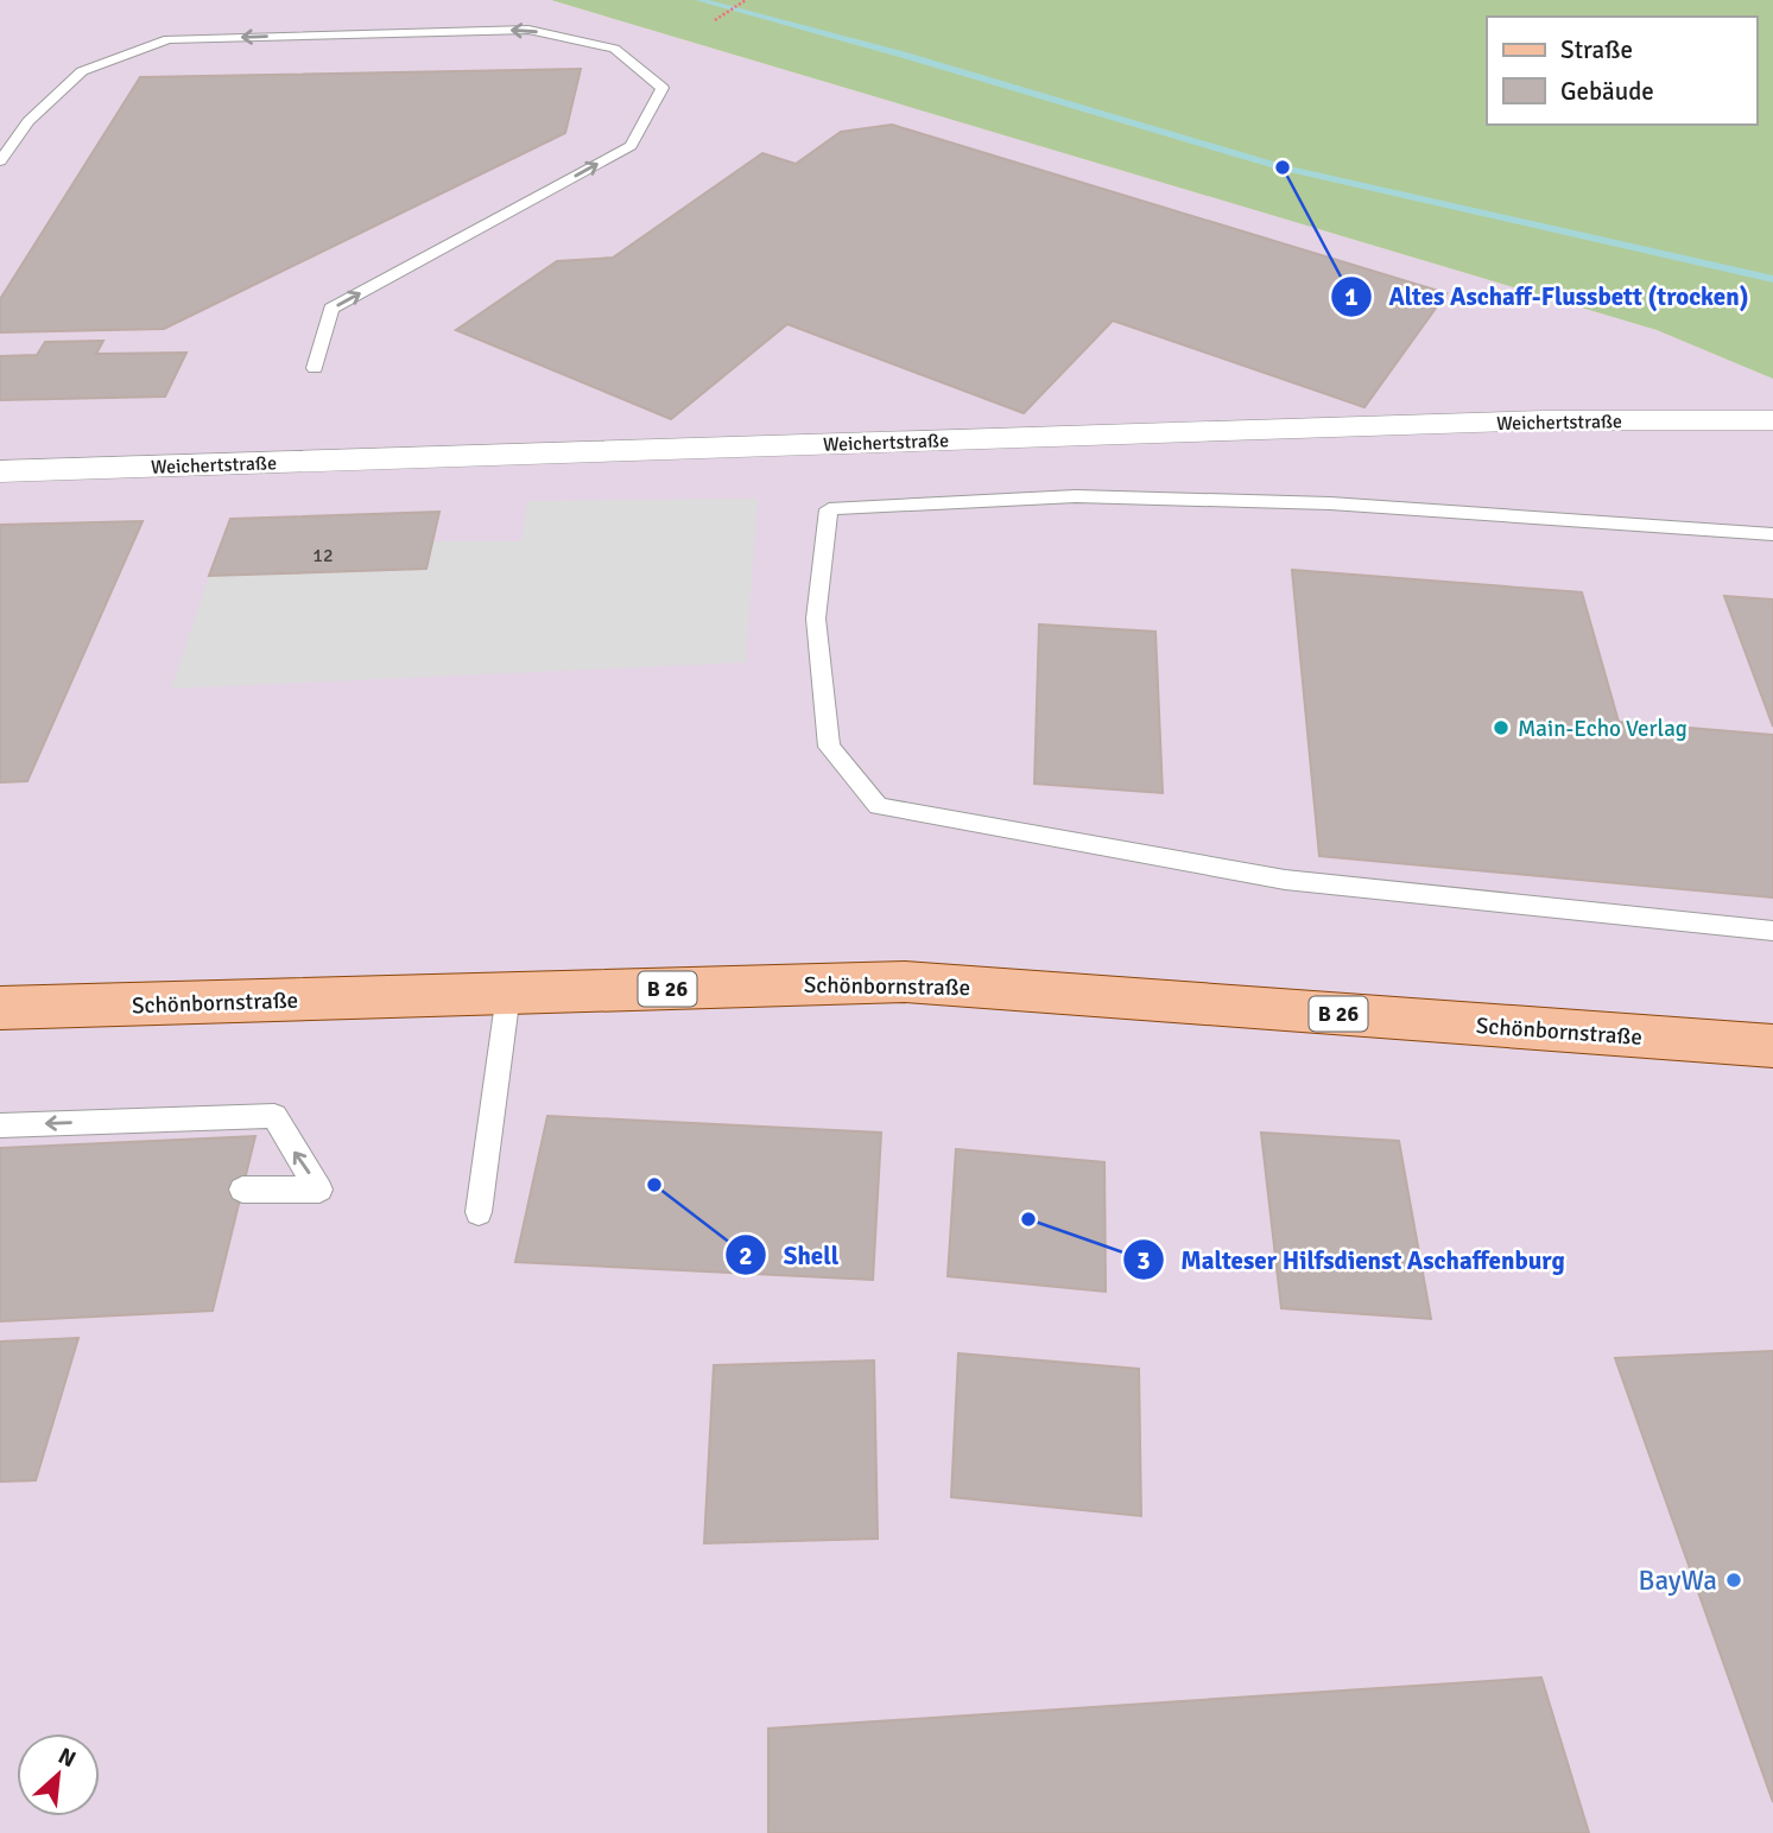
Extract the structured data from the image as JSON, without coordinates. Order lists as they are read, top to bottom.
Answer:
{
  "streets": {
    "main road": ["Schönbornstraße", "B 26"],
    "street": ["Weichertstraße"]
  },
  "places": [
    "Altes Aschaff-Flussbett (trocken)",
    "Main-Echo Verlag",
    "Shell",
    "Malteser Hilfsdienst Aschaffenburg",
    "BayWa"
  ],
  "house_numbers": ["12"],
  "legend": ["Straße", "Gebäude"],
  "north": "top right"
}
